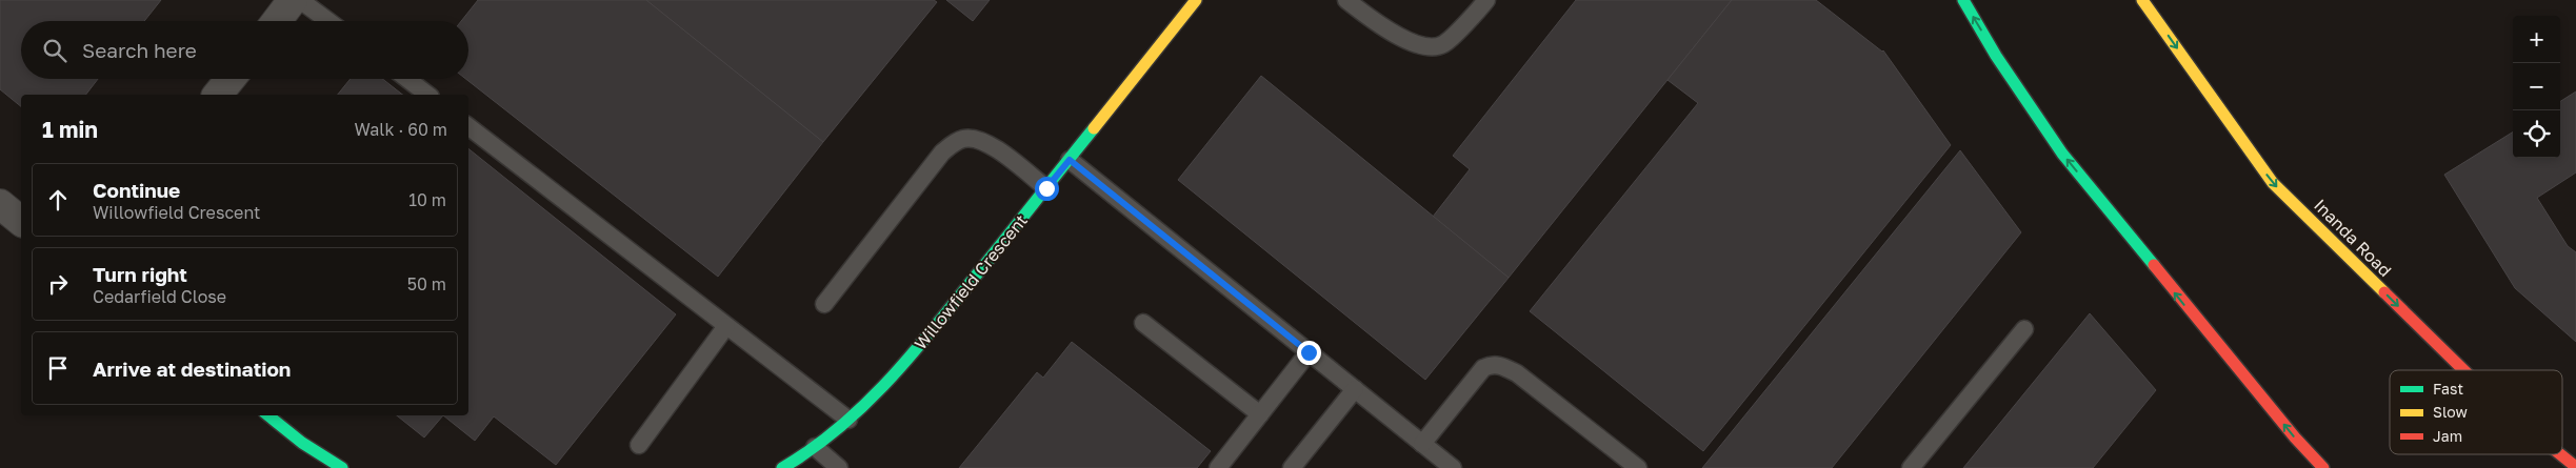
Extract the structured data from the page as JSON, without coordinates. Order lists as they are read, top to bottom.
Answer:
{
  "streets": {
    "main road": ["Inanda Road", "Willowfield Crescent"]
  },
  "one_way": ["Inanda Road"],
  "legend": ["Fast", "Slow", "Jam"],
  "page": {
    "map_buttons": ["+", "−"],
    "search": "Search here",
    "heading": ["1 min", "Walk · 60 m"],
    "list": [
      ["Continue", "Willowfield Crescent", "10 m"],
      ["Turn right", "Cedarfield Close", "50 m"],
      "Arrive at destination"
    ]
  }
}
